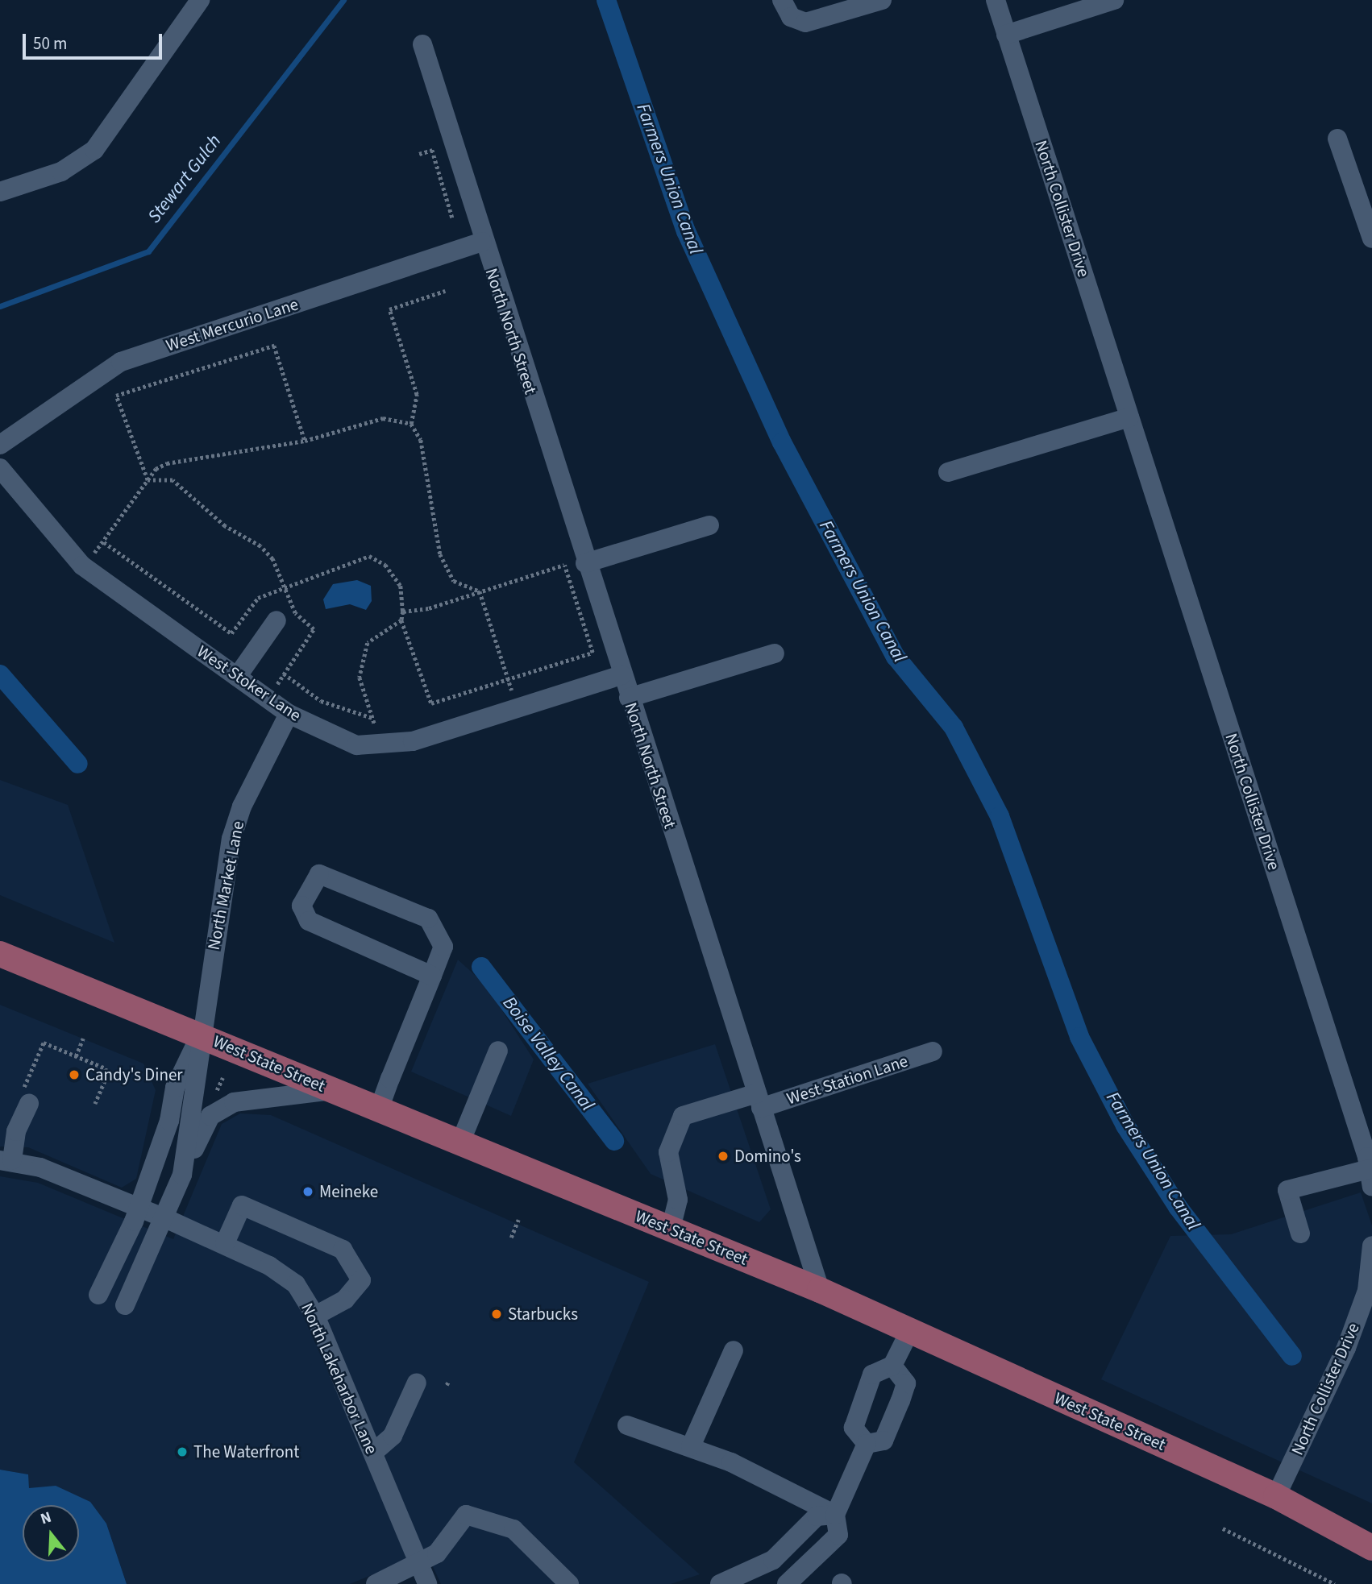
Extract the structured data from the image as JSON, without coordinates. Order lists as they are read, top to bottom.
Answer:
{
  "streets": {
    "main road": ["West State Street"],
    "street": [
      "North Collister Drive",
      "West Mercurio Lane",
      "North North Street",
      "West Stoker Lane",
      "North Market Lane",
      "West Station Lane",
      "North Lakeharbor Lane"
    ]
  },
  "crossings": [
    ["North Collister Drive", "West State Street"],
    ["West Mercurio Lane", "North North Street"],
    ["North North Street", "West Stoker Lane"],
    ["North North Street", "West State Street"],
    ["North North Street", "West Station Lane"],
    ["West Stoker Lane", "North Market Lane"],
    ["North Market Lane", "West State Street"],
    ["West State Street", "West Station Lane"]
  ],
  "water": ["Stewart Gulch", "Farmers Union Canal", "Boise Valley Canal"],
  "places": [
    "Candy's Diner",
    "Domino's",
    "Meineke",
    "Starbucks",
    "The Waterfront"
  ],
  "scale_bar": "50 m",
  "north": "top"
}
